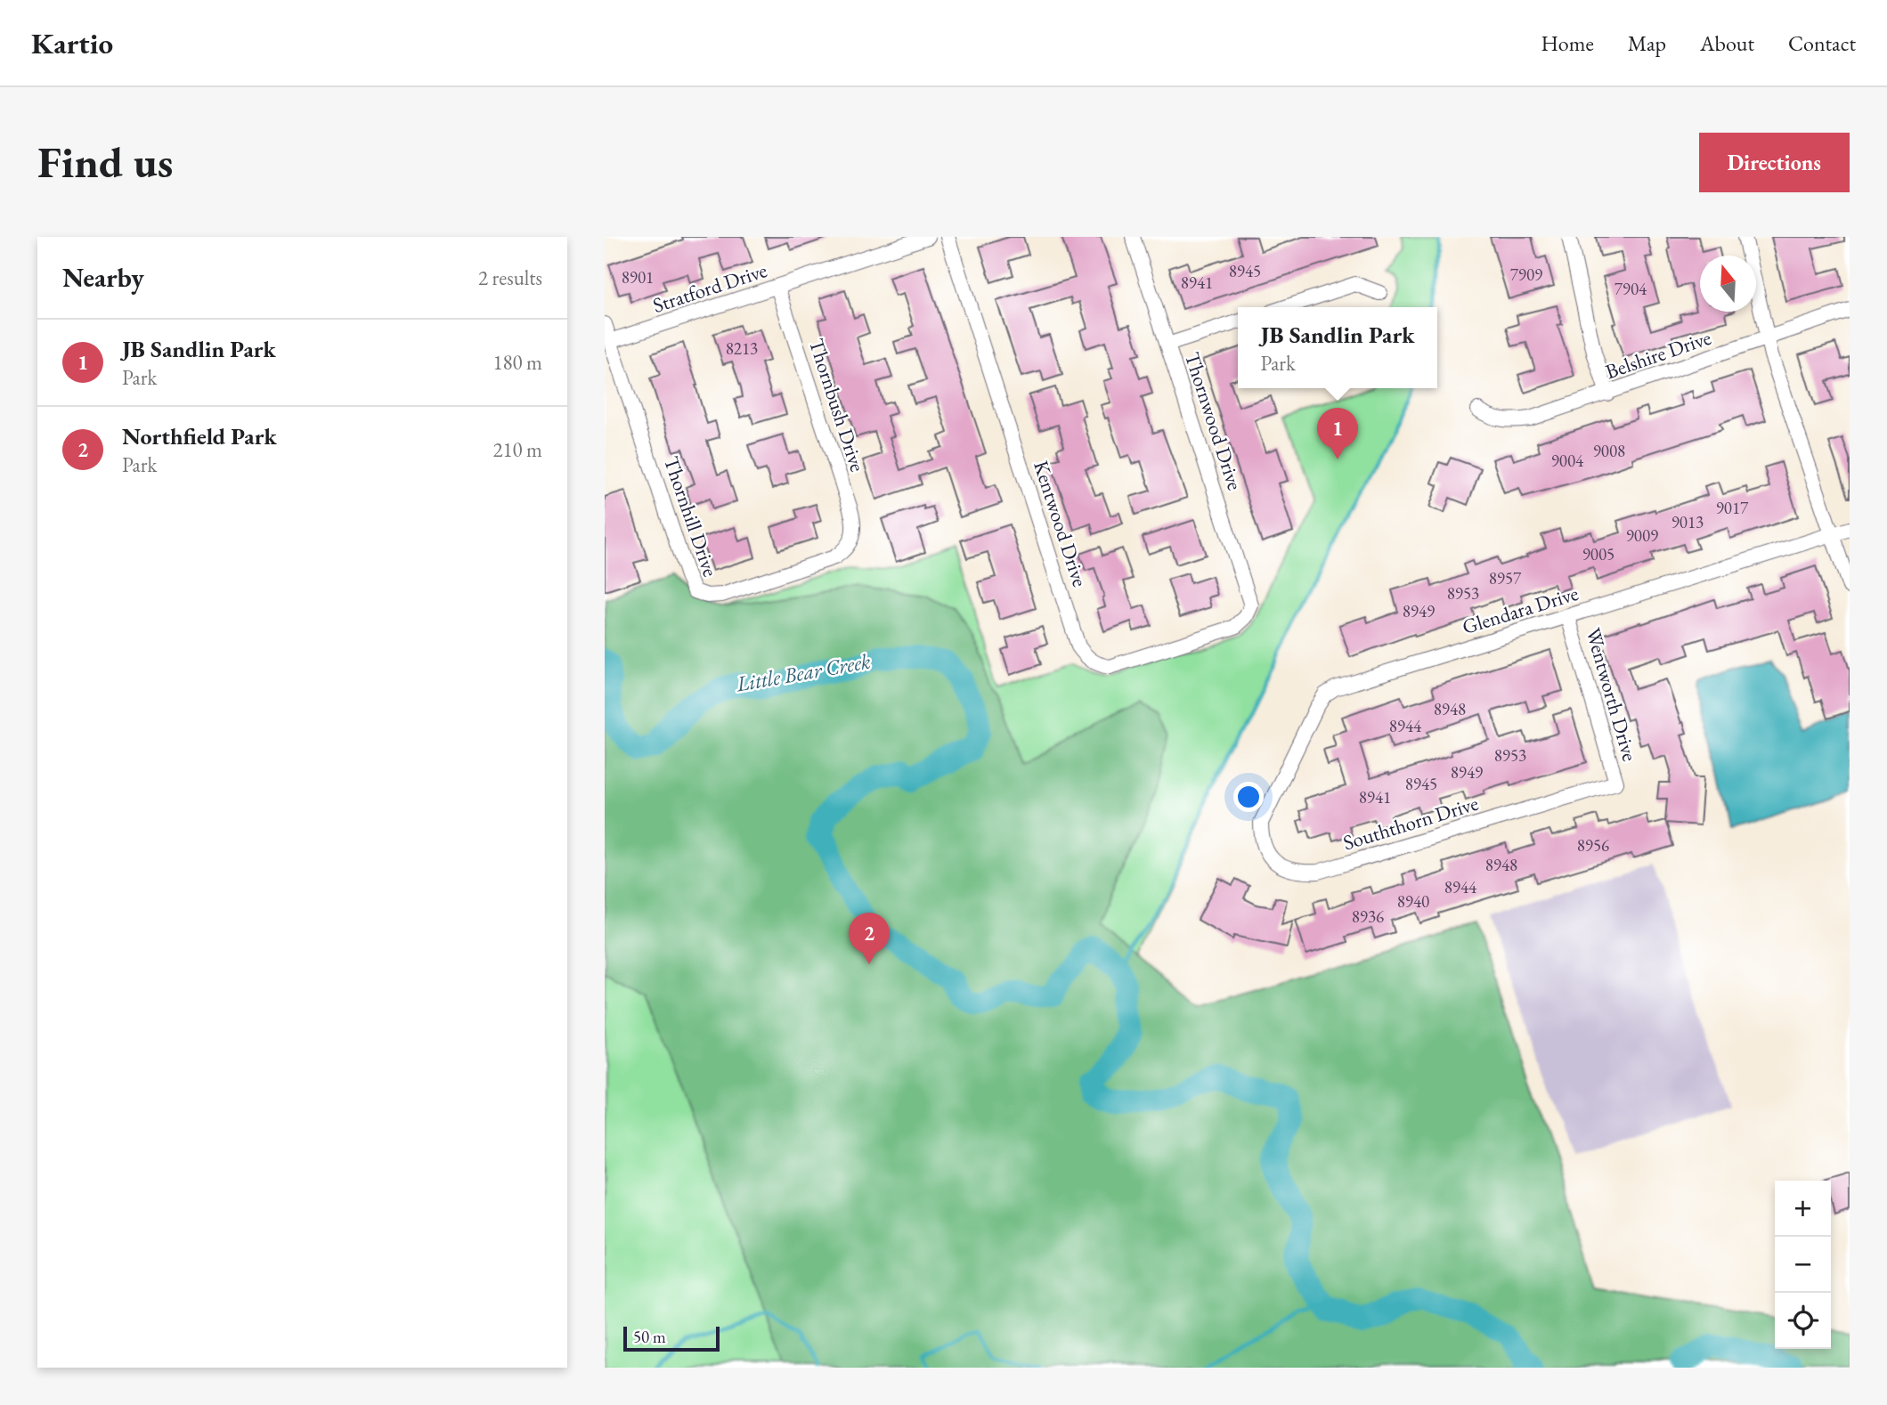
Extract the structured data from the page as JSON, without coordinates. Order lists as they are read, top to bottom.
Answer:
{
  "streets": {
    "street": [
      "Stratford Drive",
      "Belshire Drive",
      "Thornbush Drive",
      "Thornwood Drive",
      "Thornhill Drive",
      "Kentwood Drive",
      "Glendara Drive",
      "Wentworth Drive",
      "Souththorn Drive"
    ]
  },
  "crossings": [
    ["Stratford Drive", "Thornbush Drive"],
    ["Stratford Drive", "Thornhill Drive"],
    ["Thornbush Drive", "Thornhill Drive"],
    ["Thornwood Drive", "Kentwood Drive"],
    ["Glendara Drive", "Wentworth Drive"],
    ["Glendara Drive", "Souththorn Drive"],
    ["Wentworth Drive", "Souththorn Drive"]
  ],
  "water": ["Little Bear Creek"],
  "house_numbers": [
    "8945",
    "7909",
    "8901",
    "8941",
    "7904",
    "8213",
    "9008",
    "9004",
    "9017",
    "9013",
    "9009",
    "9005",
    "8957",
    "8953",
    "8949",
    "8948",
    "8944",
    "8953",
    "8949",
    "8945",
    "8941",
    "8956",
    "8948",
    "8944",
    "8940",
    "8936"
  ],
  "scale_bar": "50 m",
  "north": "top",
  "page": {
    "header": "Kartio",
    "nav": [
      "Home",
      "Map",
      "About",
      "Contact"
    ],
    "buttons": "Directions",
    "title": "Find us",
    "heading": ["Nearby", "2 results"],
    "popup": ["JB Sandlin Park", "Park"],
    "list": [
      {
        "mark": "1",
        "name": "JB Sandlin Park",
        "note": "Park",
        "value": "180 m"
      },
      {
        "mark": "2",
        "name": "Northfield Park",
        "note": "Park",
        "value": "210 m"
      }
    ],
    "pins": ["1", "2"],
    "map_buttons": ["+", "−"],
    "scale": "50 m"
  }
}
